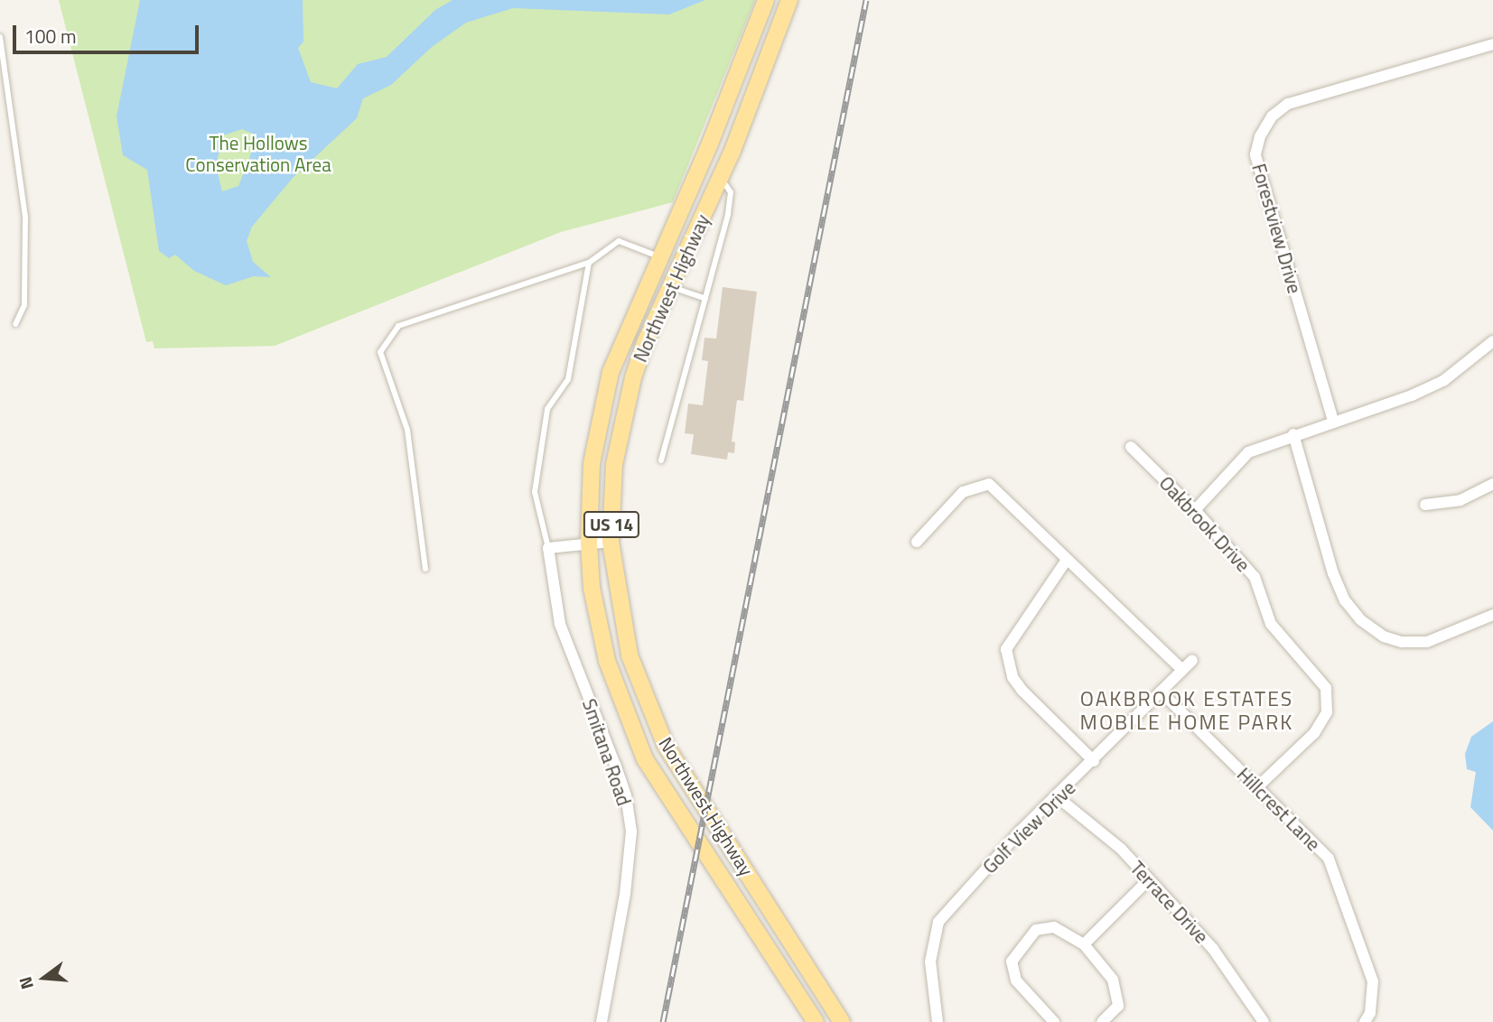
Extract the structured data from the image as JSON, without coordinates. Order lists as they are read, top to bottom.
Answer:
{
  "streets": {
    "main road": ["Northwest Highway", "US 14"],
    "street": [
      "Forestview Drive",
      "Oakbrook Drive",
      "Smitana Road",
      "Hillcrest Lane",
      "Golf View Drive",
      "Terrace Drive"
    ]
  },
  "crossings": [
    ["Oakbrook Drive", "Hillcrest Lane"],
    ["Hillcrest Lane", "Golf View Drive"],
    ["Golf View Drive", "Terrace Drive"]
  ],
  "districts": ["OAKBROOK ESTATES MOBILE HOME PARK"],
  "parks": ["The Hollows Conservation Area"],
  "scale_bar": "100 m",
  "north": "left"
}
